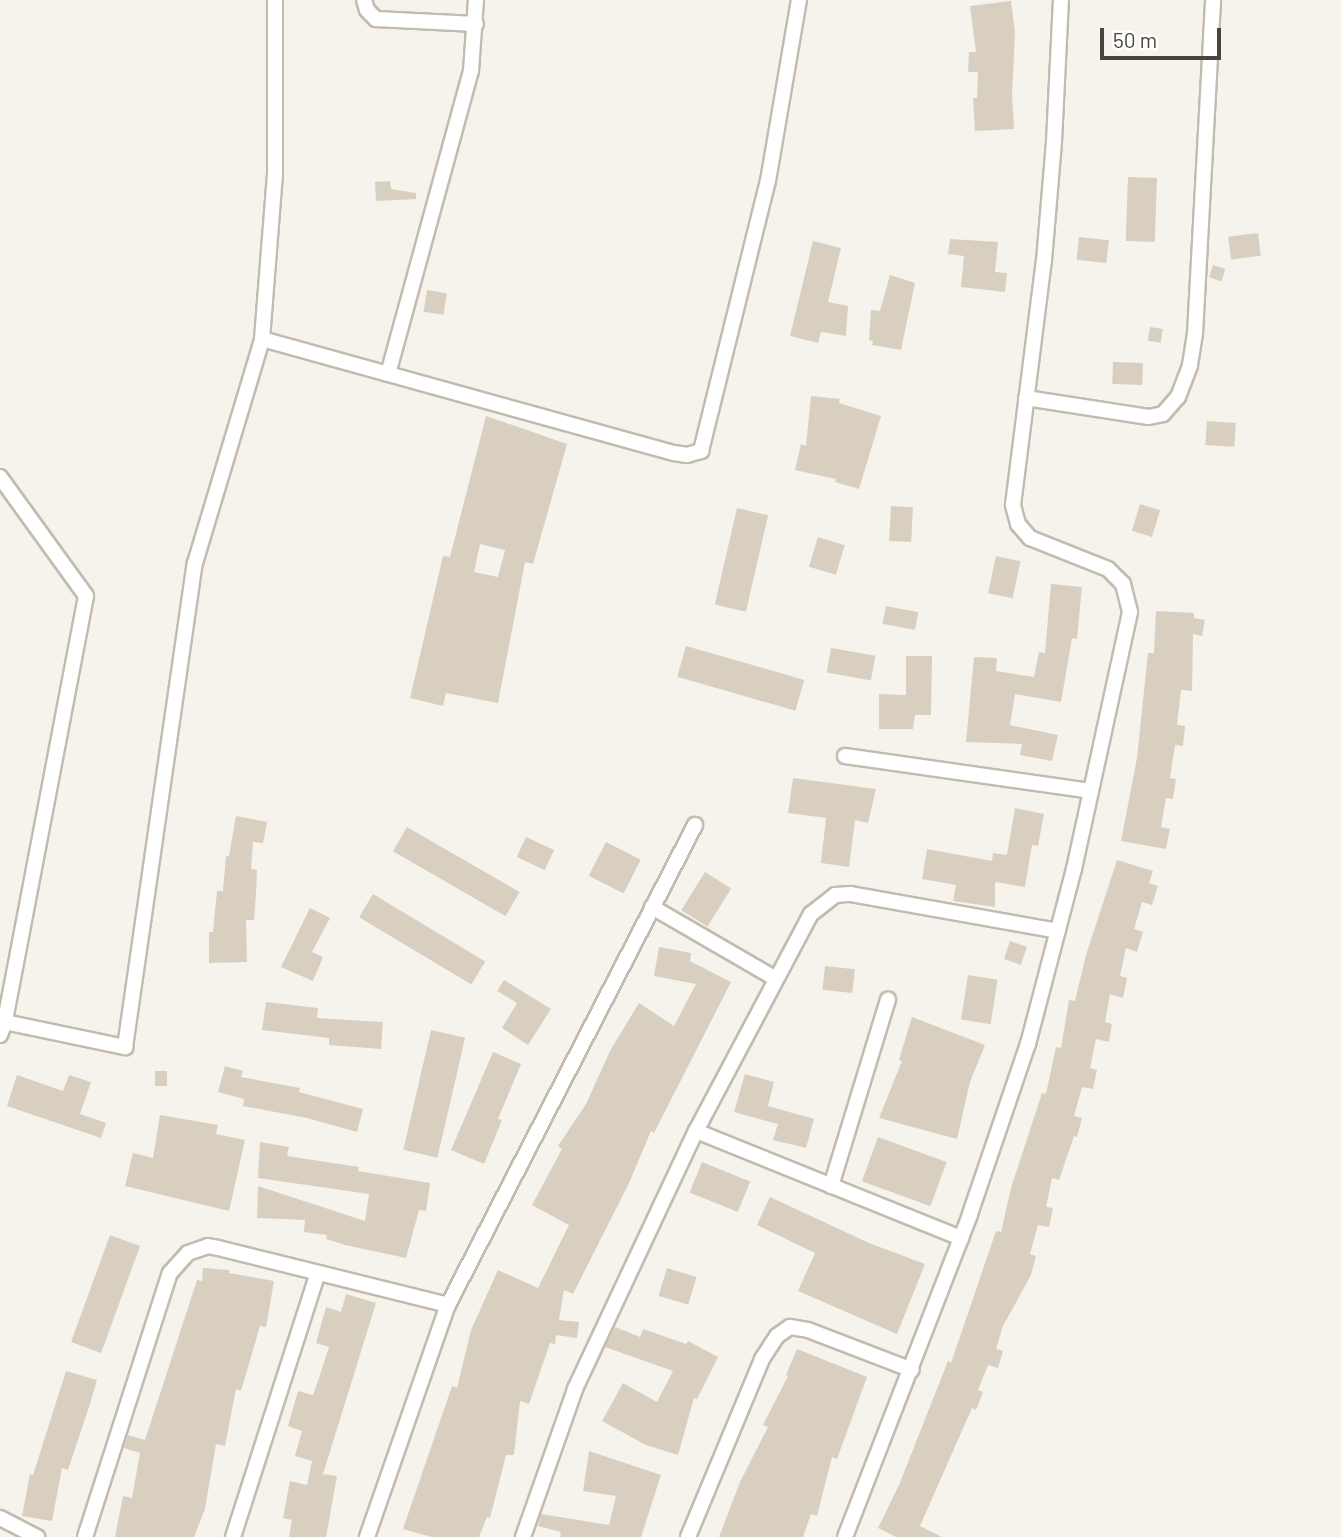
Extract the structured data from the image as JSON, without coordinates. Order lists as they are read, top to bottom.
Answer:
{
  "scale_bar": "50 m"
}
